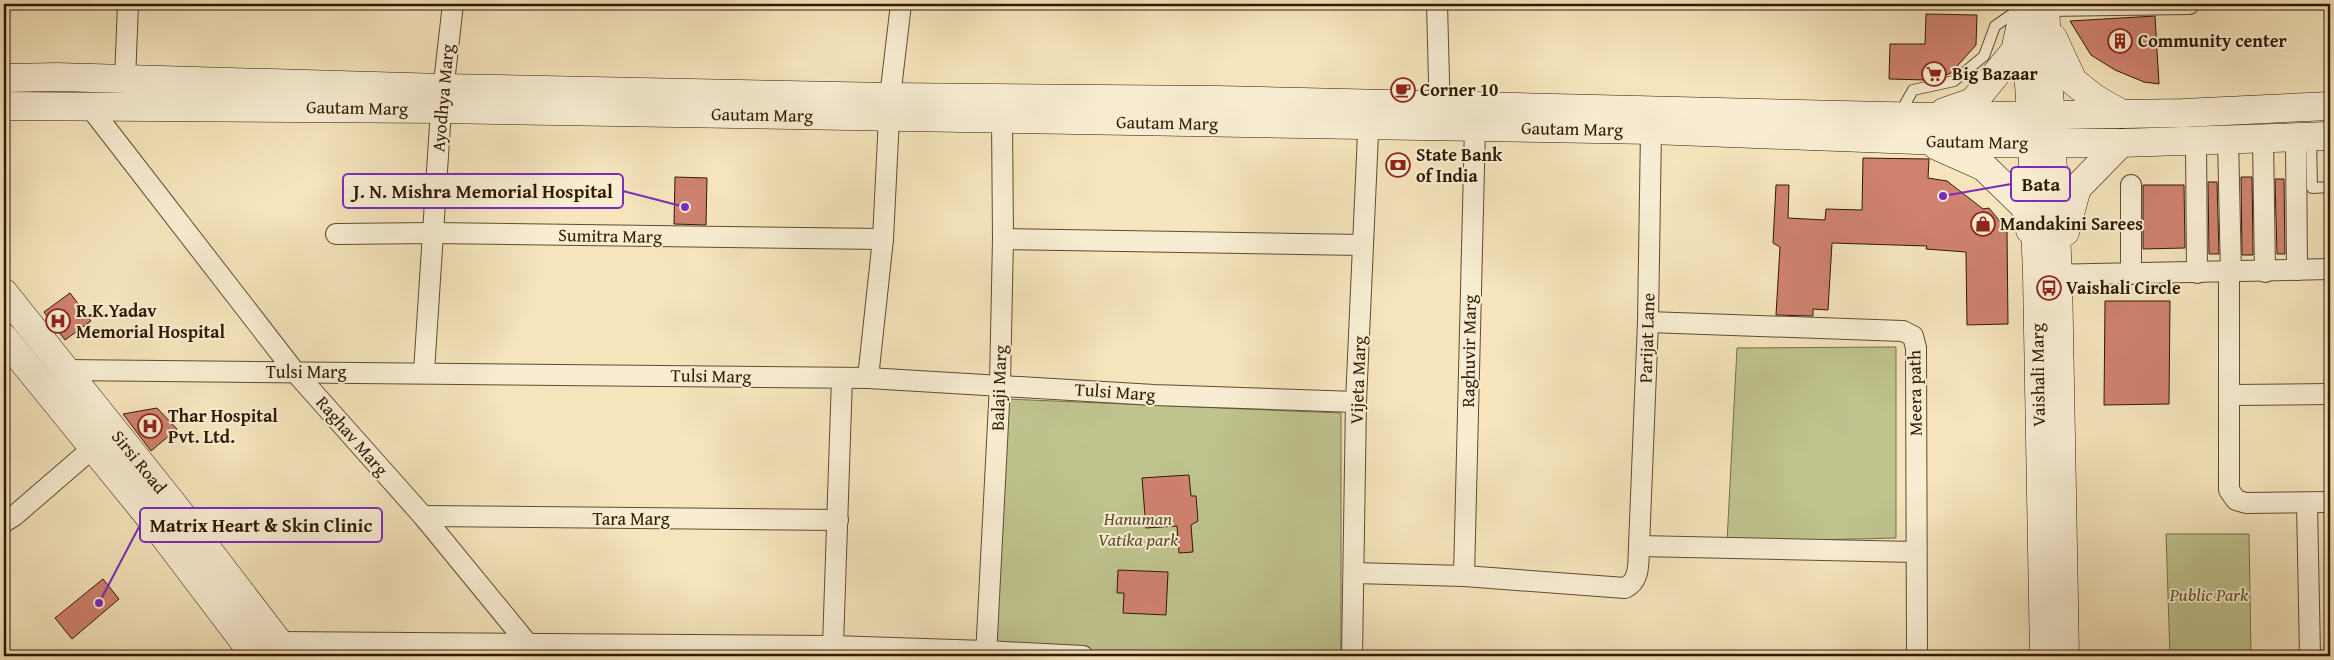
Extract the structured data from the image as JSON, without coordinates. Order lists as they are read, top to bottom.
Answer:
{
  "streets": {
    "street": [
      "Ayodhya Marg",
      "Gautam Marg",
      "Sumitra Marg",
      "Parijat Lane",
      "Raghuvir Marg",
      "Tulsi Marg",
      "Vaishali Marg",
      "Vijeta Marg",
      "Balaji Marg",
      "Meera path",
      "Raghav Marg",
      "Sirsi Road",
      "Tara Marg"
    ]
  },
  "crossings": [
    ["Ayodhya Marg", "Gautam Marg"],
    ["Ayodhya Marg", "Sumitra Marg"],
    ["Ayodhya Marg", "Tulsi Marg"],
    ["Gautam Marg", "Parijat Lane"],
    ["Gautam Marg", "Raghuvir Marg"],
    ["Gautam Marg", "Vaishali Marg"],
    ["Gautam Marg", "Vijeta Marg"],
    ["Gautam Marg", "Balaji Marg"],
    ["Gautam Marg", "Raghav Marg"],
    ["Parijat Lane", "Raghuvir Marg"],
    ["Parijat Lane", "Vijeta Marg"],
    ["Parijat Lane", "Meera path"],
    ["Tulsi Marg", "Vijeta Marg"],
    ["Tulsi Marg", "Balaji Marg"],
    ["Tulsi Marg", "Raghav Marg"],
    ["Tulsi Marg", "Sirsi Road"],
    ["Raghav Marg", "Tara Marg"]
  ],
  "parks": ["Hanuman Vatika park", "Public Park"],
  "places": {
    "building": ["Community center"],
    "supermarket": ["Big Bazaar"],
    "cafe": ["Corner 10"],
    "bank": ["State Bank of India"],
    "other": ["Bata", "J. N. Mishra Memorial Hospital", "Matrix Heart & Skin Clinic"],
    "shop": ["Mandakini Sarees"],
    "bus stop": ["Vaishali Circle"],
    "hospital": ["R.K.Yadav Memorial Hospital", "Thar Hospital Pvt. Ltd."]
  }
}
